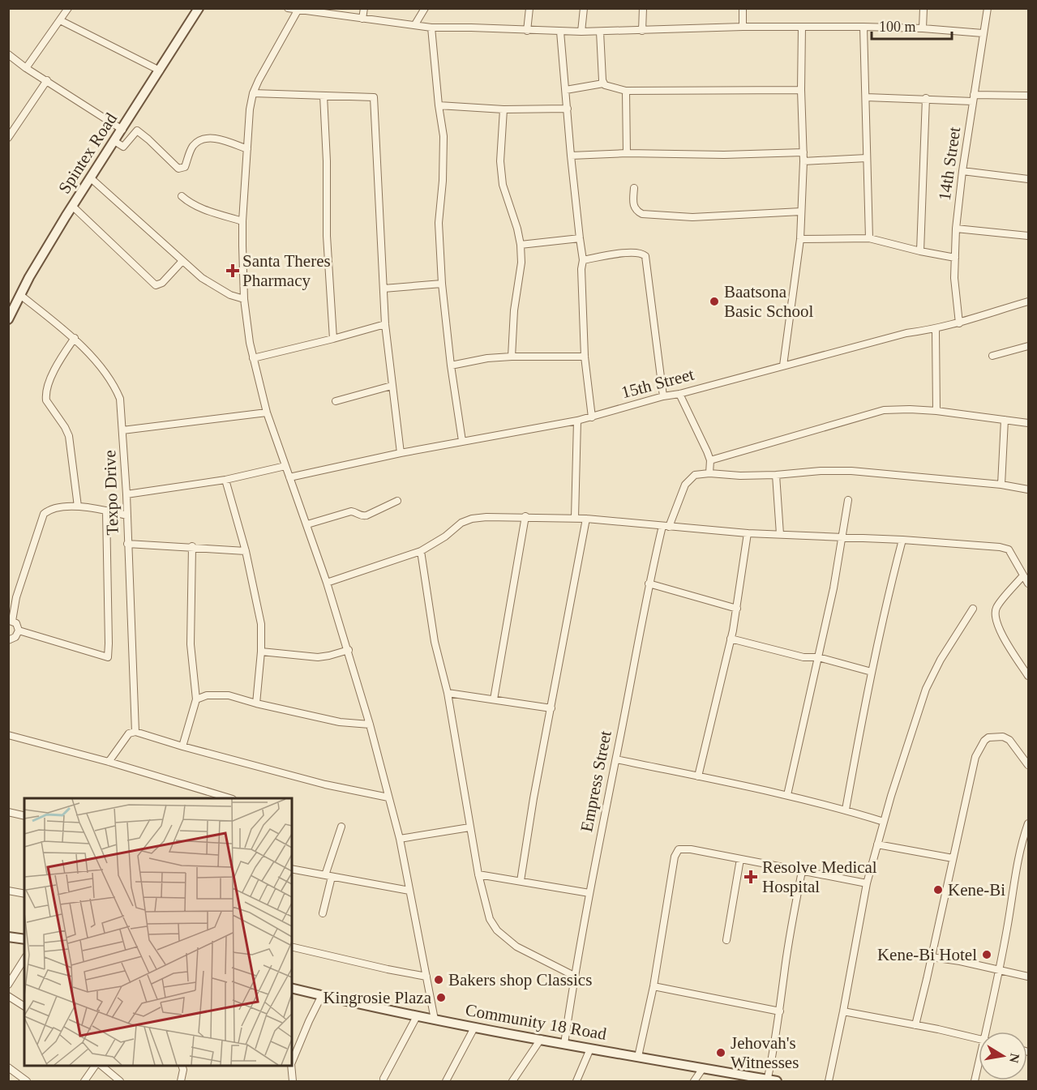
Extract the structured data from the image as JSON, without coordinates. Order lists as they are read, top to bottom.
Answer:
{
  "streets": {
    "main road": ["Spintex Road", "Community 18 Road"],
    "street": [
      "14th Street",
      "15th Street",
      "Texpo Drive",
      "Empress Street"
    ]
  },
  "crossings": [
    ["Spintex Road", "Texpo Drive"],
    ["14th Street", "15th Street"],
    ["Empress Street", "Community 18 Road"]
  ],
  "places": {
    "health": ["Santa Theres Pharmacy", "Resolve Medical Hospital"],
    "other": [
      "Baatsona Basic School",
      "Kene-Bi",
      "Kene-Bi Hotel",
      "Bakers shop Classics",
      "Kingrosie Plaza",
      "Jehovah's Witnesses"
    ]
  },
  "scale_bar": "100 m",
  "north": "right"
}
